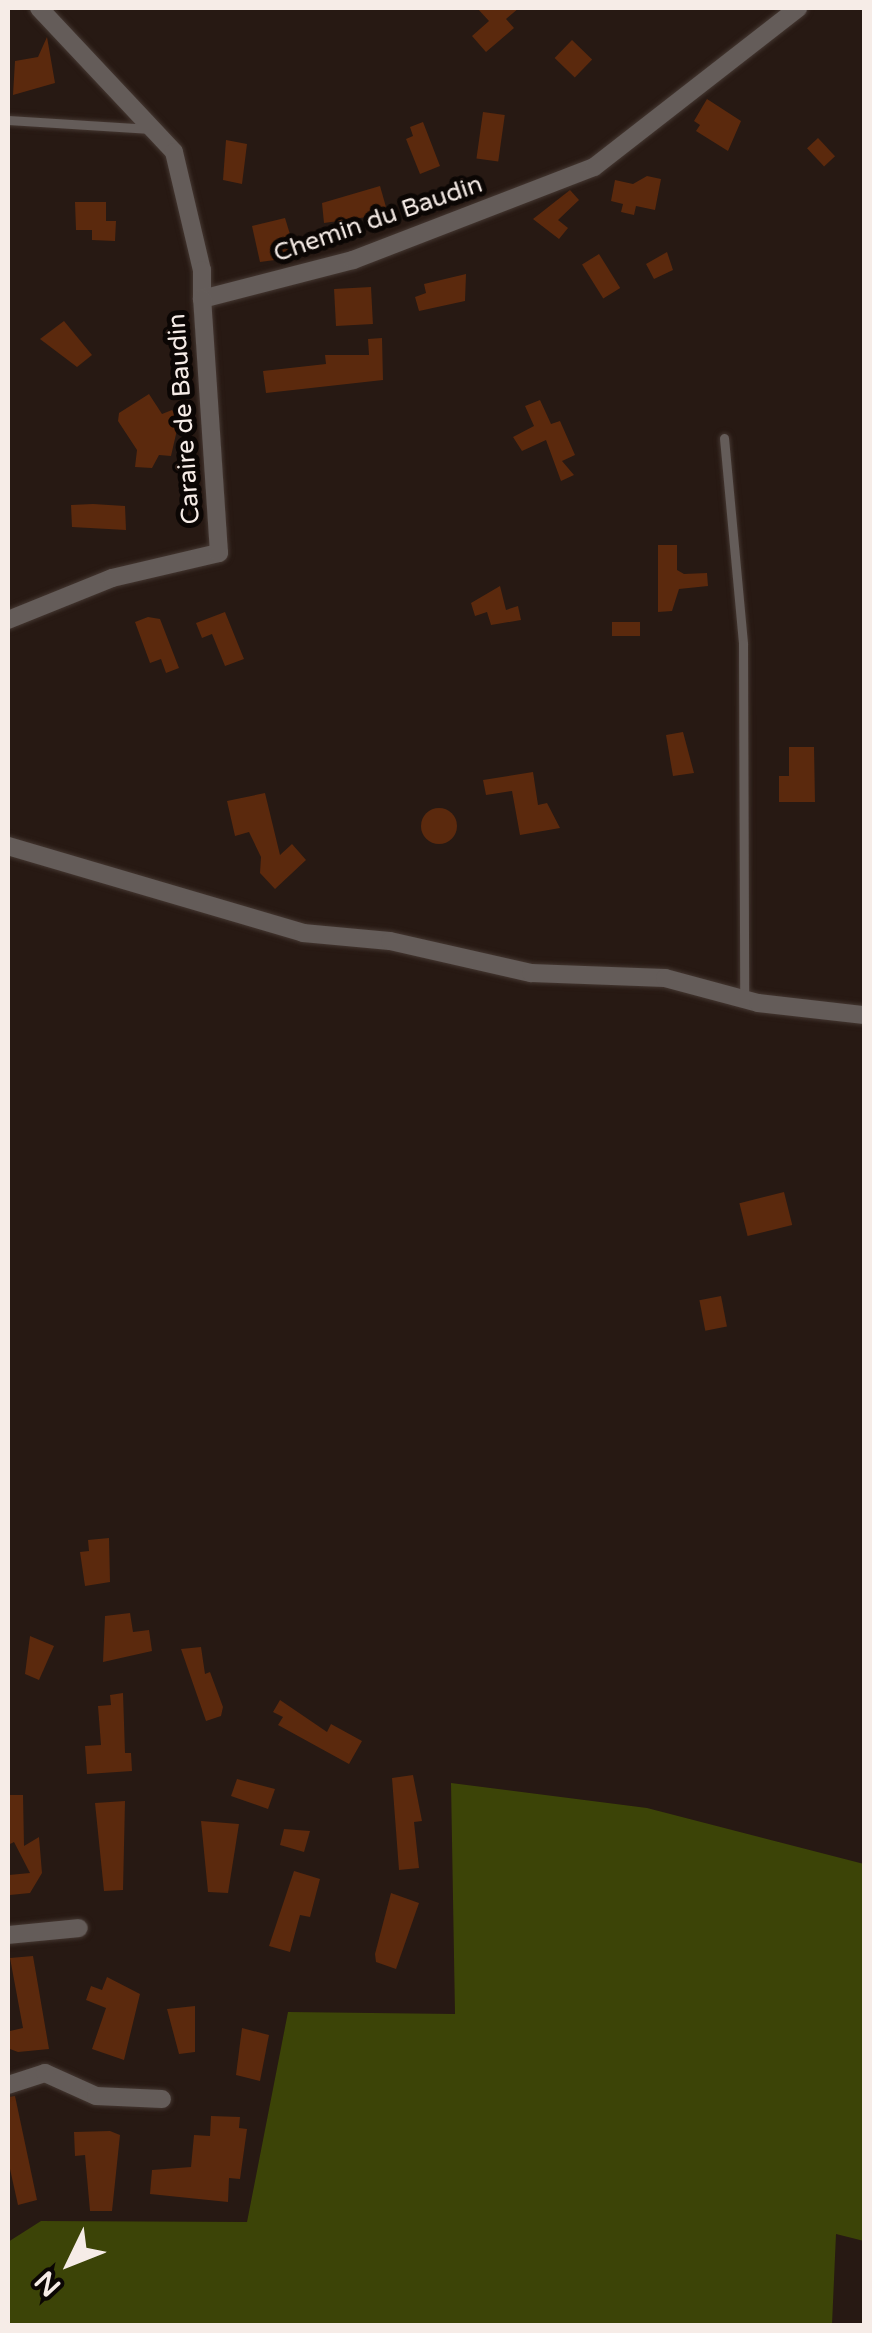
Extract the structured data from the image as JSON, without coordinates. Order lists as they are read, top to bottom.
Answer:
{
  "streets": {
    "street": ["Chemin du Baudin", "Caraire de Baudin"]
  },
  "crossings": [
    ["Chemin du Baudin", "Caraire de Baudin"]
  ],
  "north": "bottom left"
}
